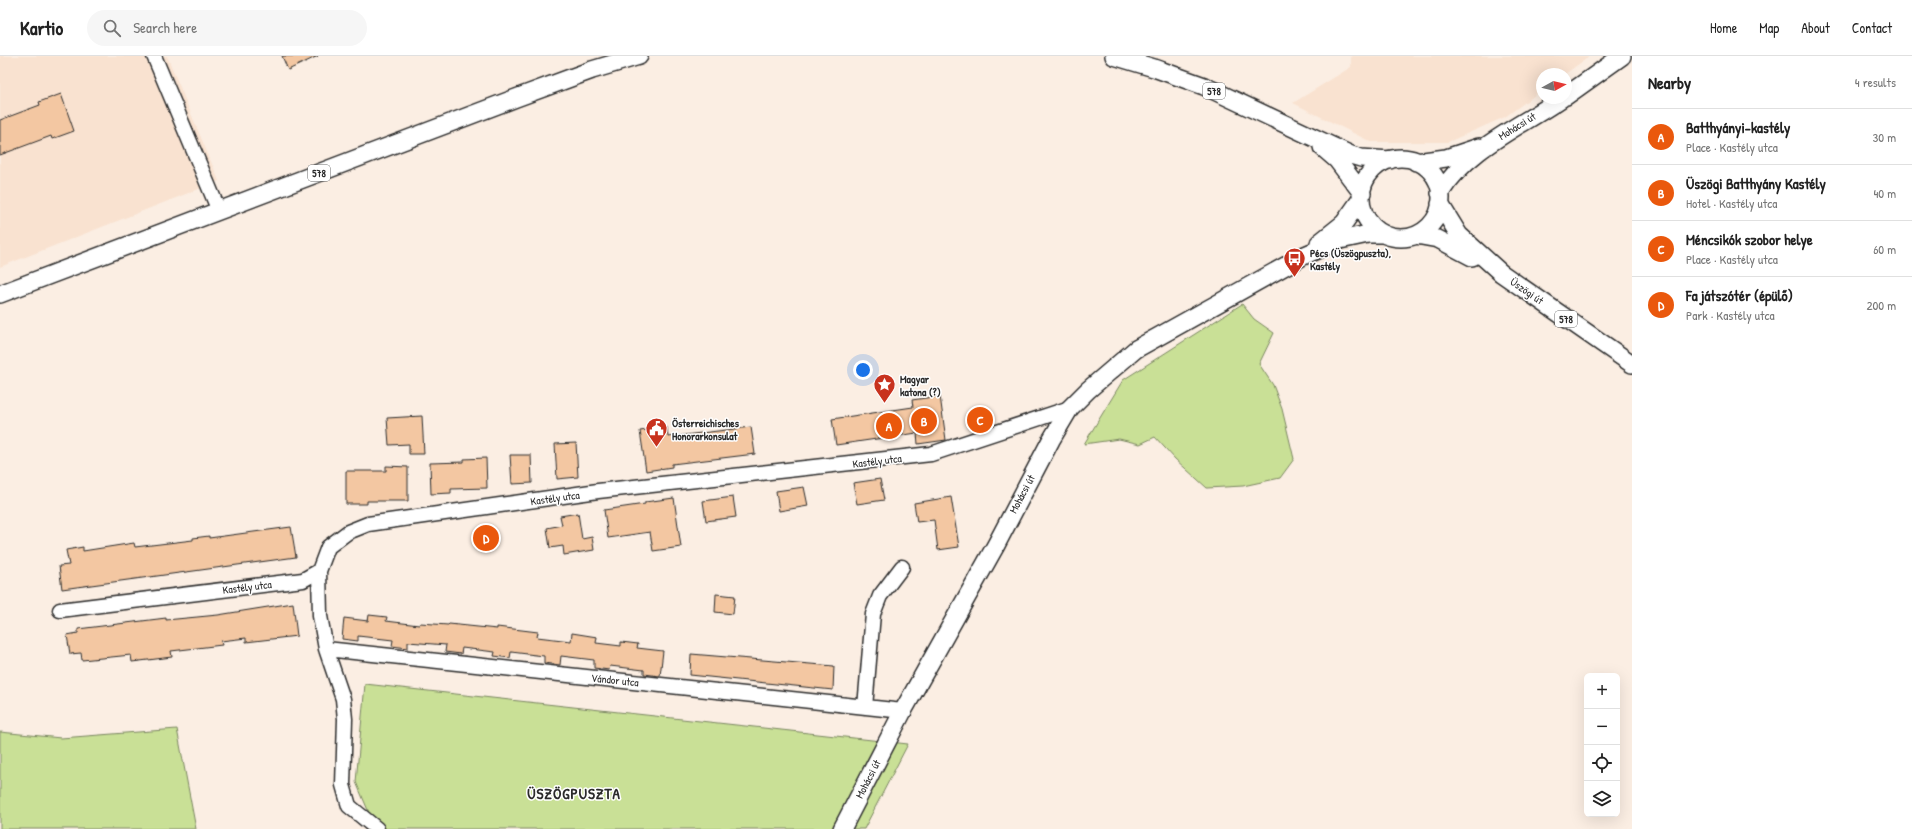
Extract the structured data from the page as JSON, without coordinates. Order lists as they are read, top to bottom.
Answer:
{
  "streets": {
    "main road": ["578", "Mohácsi út", "Üszögi út"],
    "street": ["Kastély utca", "Vándor utca"]
  },
  "crossings": [
    ["578", "Üszögi út"],
    ["Mohácsi út", "Kastély utca"],
    ["Mohácsi út", "Vándor utca"]
  ],
  "districts": ["ÜSZÖGPUSZTA"],
  "places": {
    "bus stop": ["Pécs (Üszögpuszta), Kastély"],
    "place": ["Magyar katona (?)"],
    "public building": ["Österreichisches Honorarkonsulat"]
  },
  "north": "right",
  "page": {
    "header": "Kartio",
    "search": "Search here",
    "nav": [
      "Home",
      "Map",
      "About",
      "Contact"
    ],
    "heading": ["Nearby", "4 results"],
    "list": [
      {
        "mark": "A",
        "name": "Batthyányi-kastély",
        "note": "Place · Kastély utca",
        "value": "30 m"
      },
      {
        "mark": "B",
        "name": "Üszögi Batthyány Kastély",
        "note": "Hotel · Kastély utca",
        "value": "40 m"
      },
      {
        "mark": "C",
        "name": "Méncsikók szobor helye",
        "note": "Place · Kastély utca",
        "value": "60 m"
      },
      {
        "mark": "D",
        "name": "Fa játszótér (épülő)",
        "note": "Park · Kastély utca",
        "value": "200 m"
      }
    ],
    "pins": [
      "C",
      "B",
      "A",
      "D"
    ],
    "map_buttons": ["+", "−"]
  }
}
